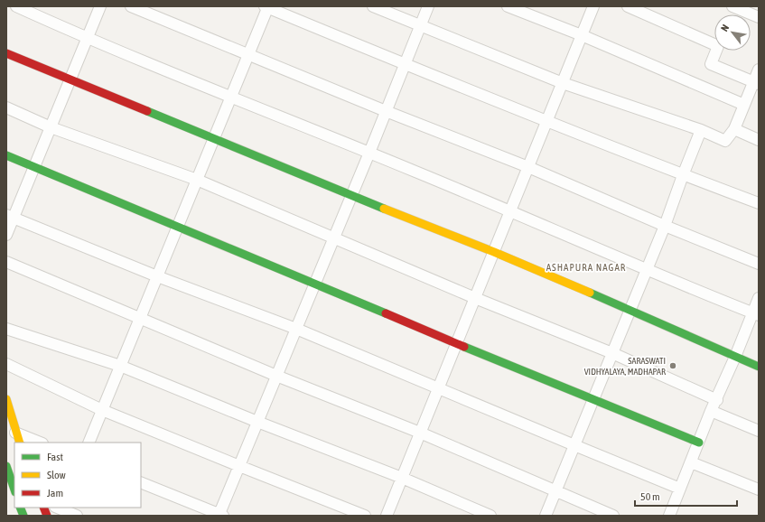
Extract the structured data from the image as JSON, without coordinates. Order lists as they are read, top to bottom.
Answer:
{
  "districts": ["ASHAPURA NAGAR"],
  "places": ["SARASWATI VIDHYALAYA, MADHAPAR"],
  "legend": ["Fast", "Slow", "Jam"],
  "scale_bar": "50 m",
  "north": "top left"
}
